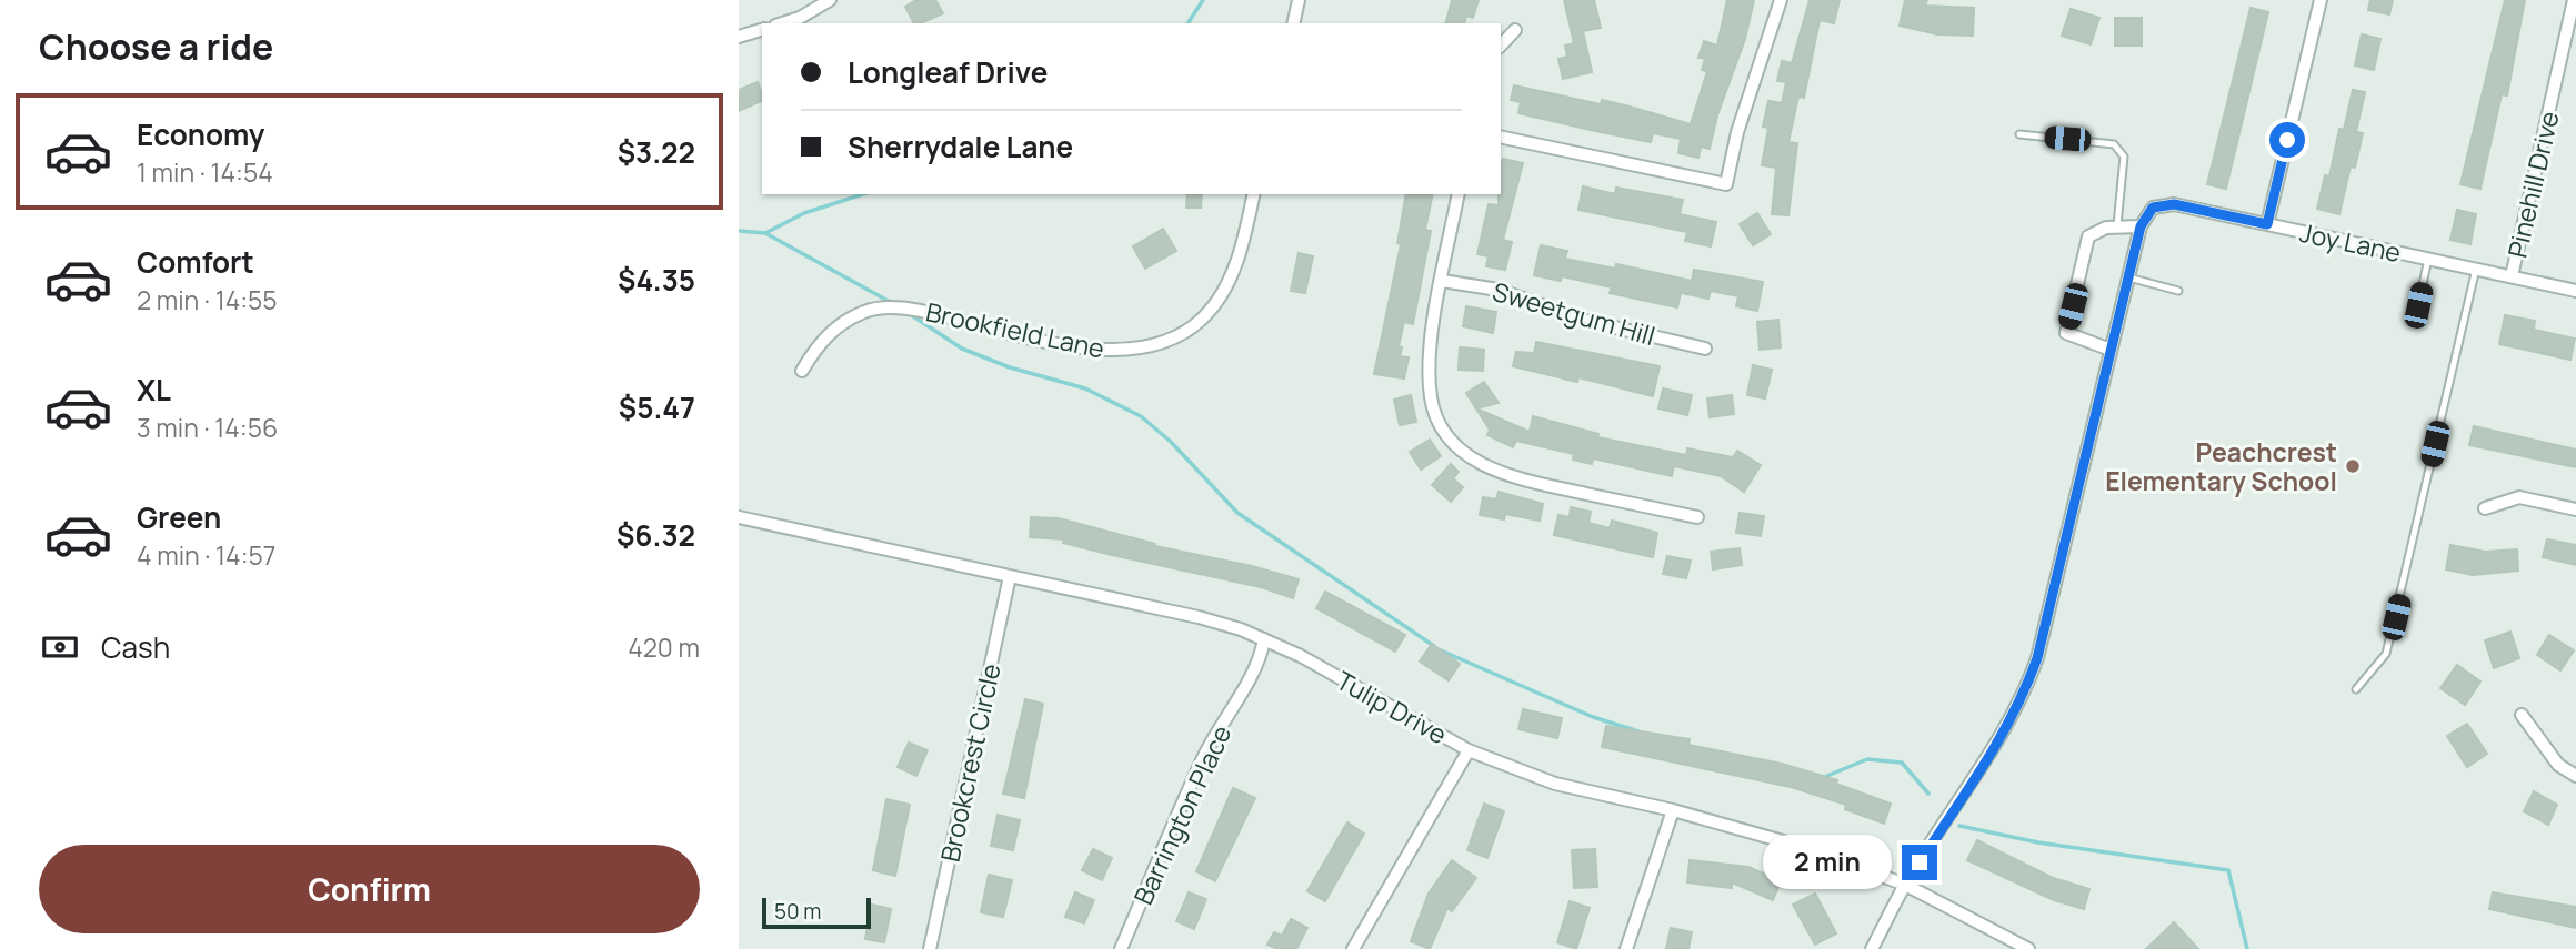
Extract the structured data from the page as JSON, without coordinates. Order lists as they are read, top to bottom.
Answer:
{
  "streets": {
    "street": [
      "Pinehill Drive",
      "Joy Lane",
      "Sweetgum Hill",
      "Brookfield Lane",
      "Tulip Drive",
      "Brookcrest Circle",
      "Barrington Place"
    ]
  },
  "crossings": [
    ["Pinehill Drive", "Joy Lane"],
    ["Tulip Drive", "Brookcrest Circle"],
    ["Tulip Drive", "Barrington Place"]
  ],
  "places": ["Peachcrest Elementary School"],
  "scale_bar": "50 m",
  "page": {
    "heading": "Choose a ride",
    "banner": ["Longleaf Drive", "Sherrydale Lane"],
    "list": [
      {
        "name": "Economy",
        "note": "1 min · 14:54",
        "value": "$3.22"
      },
      {
        "name": "Comfort",
        "note": "2 min · 14:55",
        "value": "$4.35"
      },
      {
        "name": "XL",
        "note": "3 min · 14:56",
        "value": "$5.47"
      },
      {
        "name": "Green",
        "note": "4 min · 14:57",
        "value": "$6.32"
      }
    ],
    "pay": ["Cash", "420 m"],
    "buttons": "Confirm",
    "bubble": "2 min",
    "scale": "50 m"
  }
}
